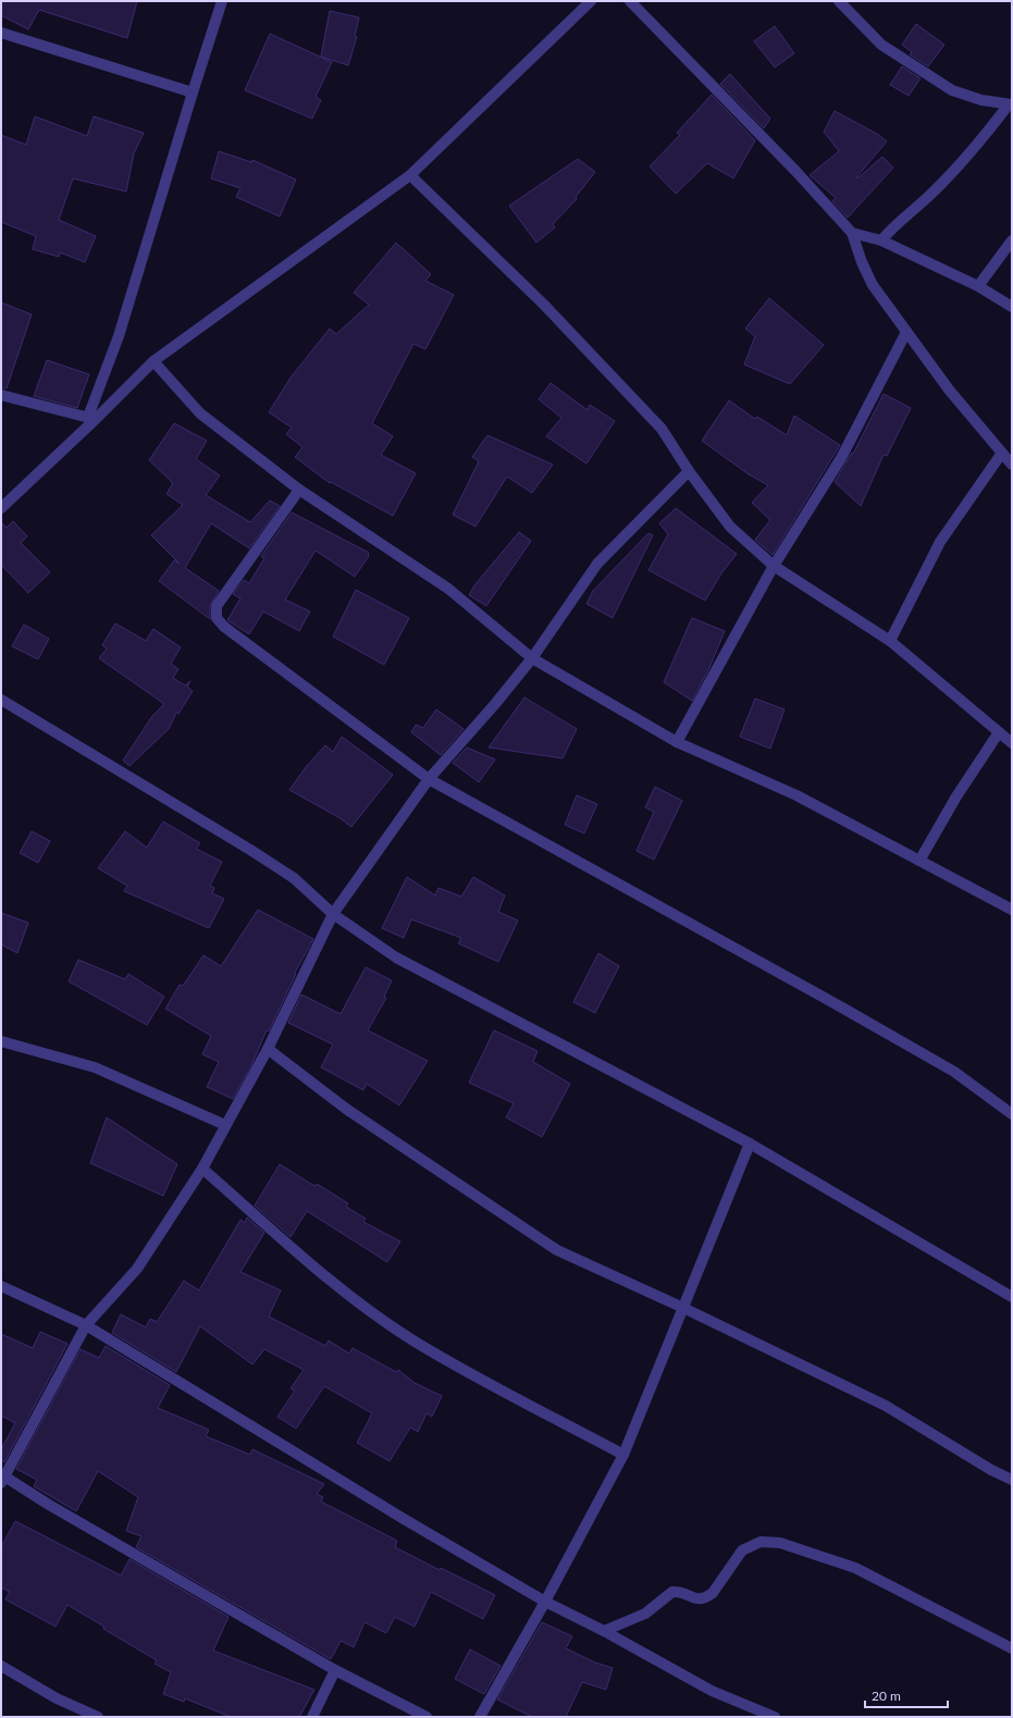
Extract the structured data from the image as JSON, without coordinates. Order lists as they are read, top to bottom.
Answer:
{
  "scale_bar": "20 m"
}
